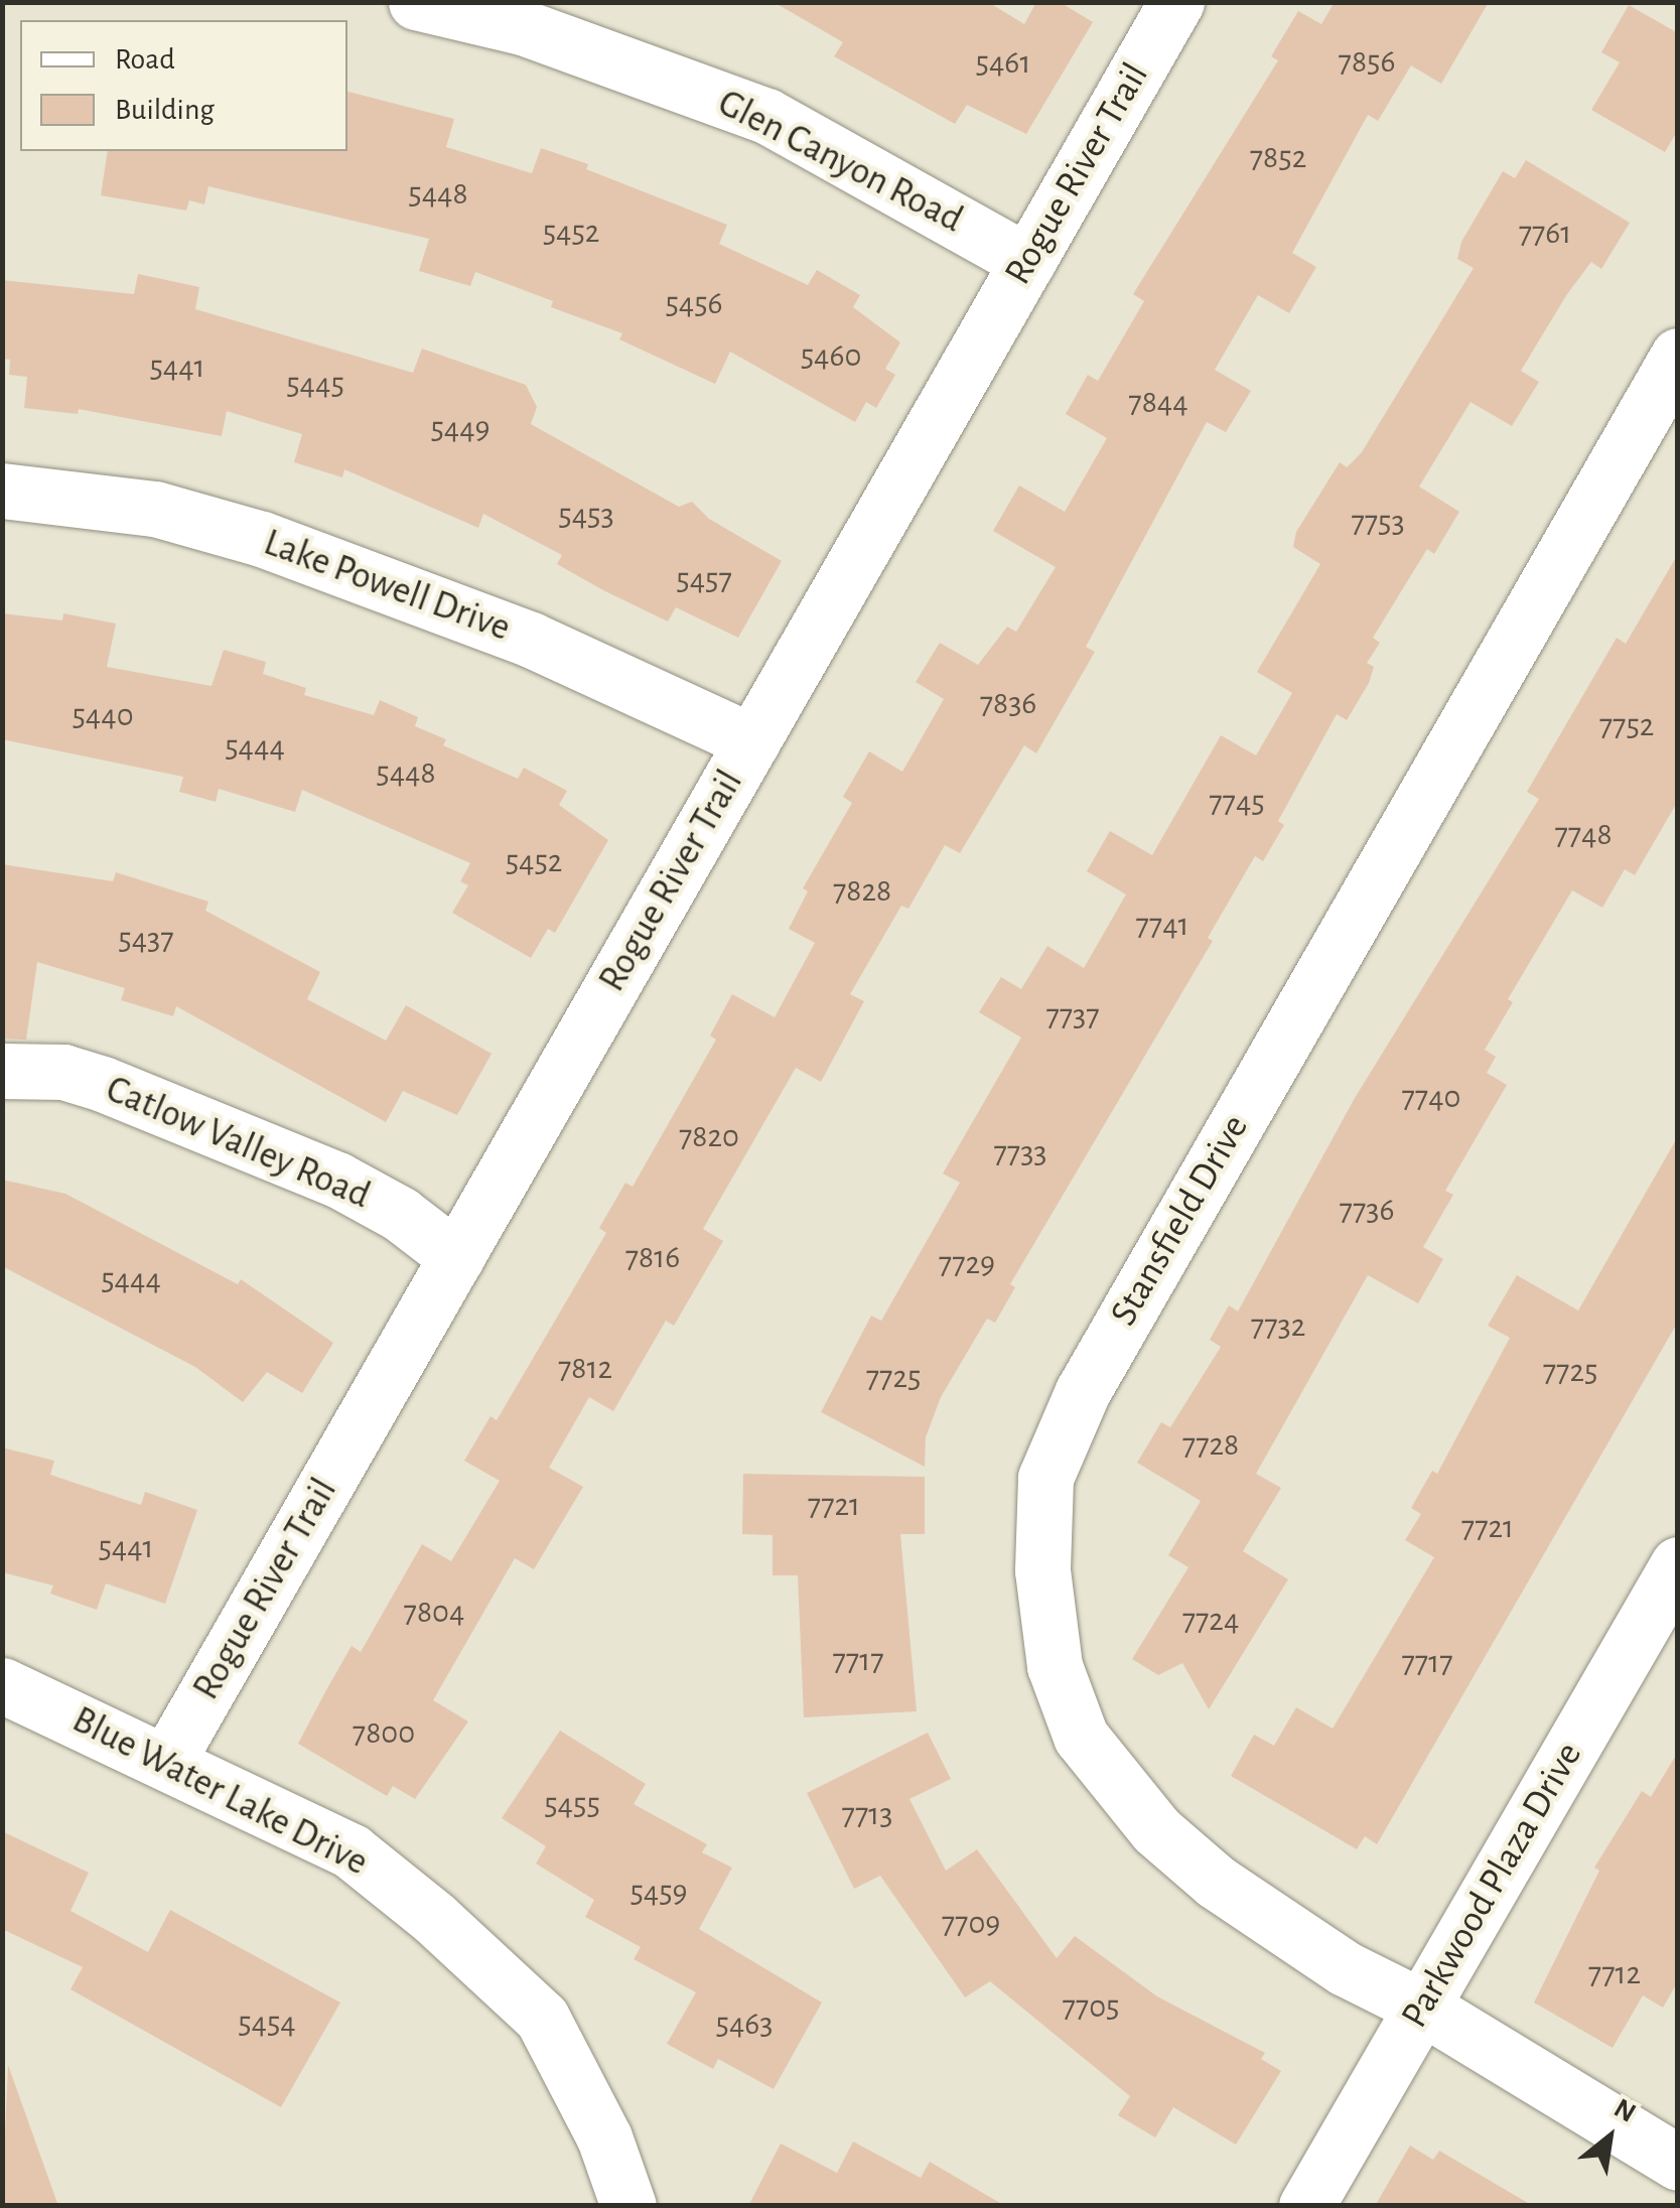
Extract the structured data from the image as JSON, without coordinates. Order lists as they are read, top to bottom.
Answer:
{
  "streets": {
    "street": [
      "Glen Canyon Road",
      "Rogue River Trail",
      "Lake Powell Drive",
      "Catlow Valley Road",
      "Stansfield Drive",
      "Blue Water Lake Drive",
      "Parkwood Plaza Drive"
    ]
  },
  "crossings": [
    ["Glen Canyon Road", "Rogue River Trail"],
    ["Rogue River Trail", "Lake Powell Drive"],
    ["Rogue River Trail", "Catlow Valley Road"],
    ["Rogue River Trail", "Blue Water Lake Drive"],
    ["Stansfield Drive", "Parkwood Plaza Drive"]
  ],
  "house_numbers": [
    "7856",
    "5461",
    "7852",
    "5448",
    "5452",
    "7761",
    "5456",
    "5460",
    "5441",
    "5445",
    "7844",
    "5449",
    "5453",
    "7753",
    "5457",
    "7836",
    "5440",
    "7752",
    "5444",
    "5448",
    "7745",
    "7748",
    "5452",
    "7828",
    "7741",
    "5437",
    "7737",
    "7740",
    "7820",
    "7733",
    "7736",
    "7816",
    "7729",
    "5444",
    "7732",
    "7812",
    "7725",
    "7725",
    "7728",
    "7721",
    "7721",
    "5441",
    "7804",
    "7724",
    "7717",
    "7717",
    "7800",
    "5455",
    "7713",
    "5459",
    "7709",
    "7712",
    "7705",
    "5454",
    "5463"
  ],
  "legend": ["Road", "Building"],
  "north": "top right"
}
